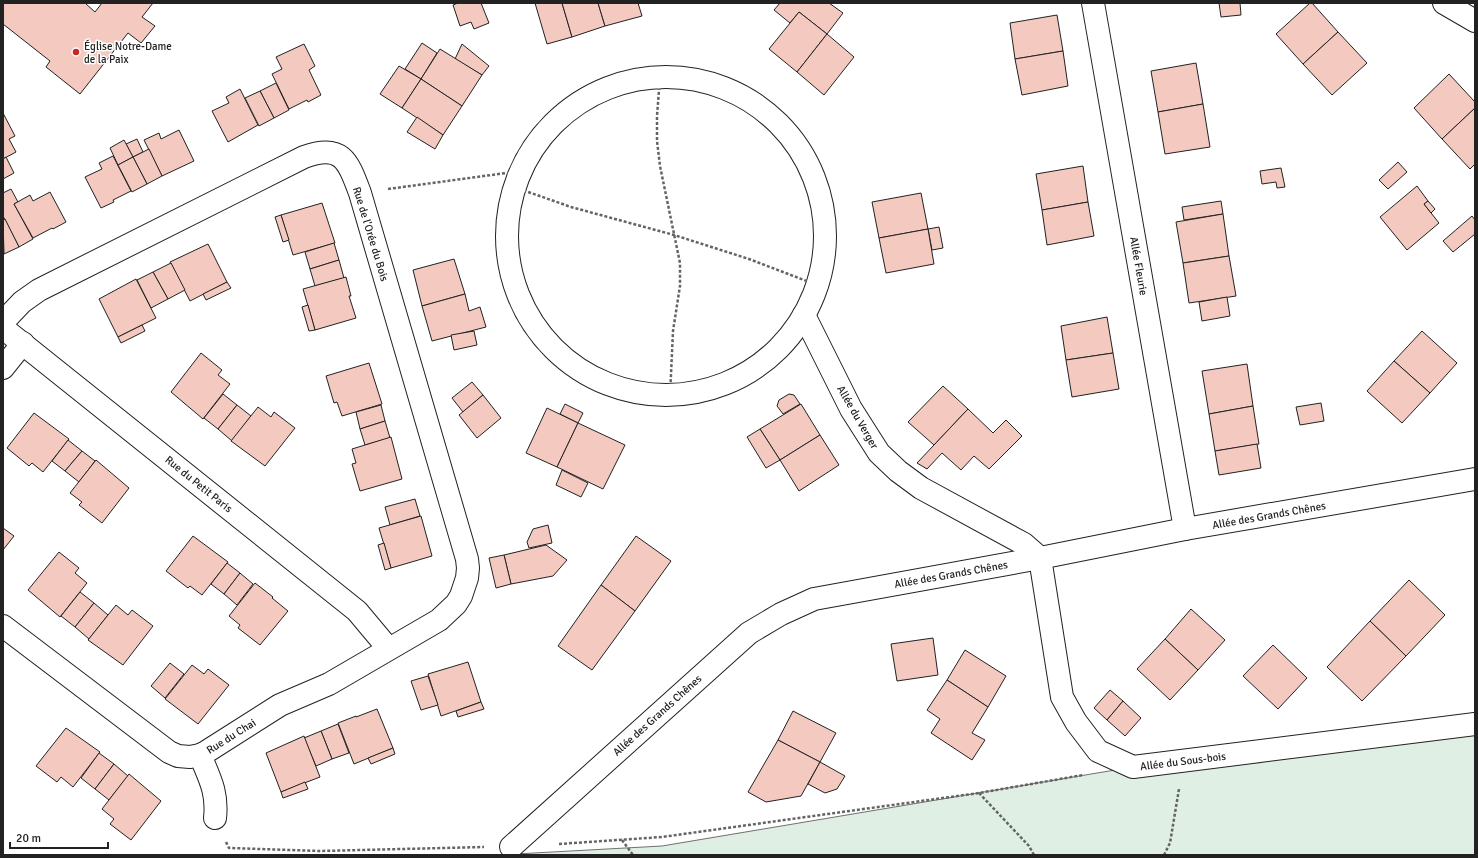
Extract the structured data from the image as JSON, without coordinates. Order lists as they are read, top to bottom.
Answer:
{
  "streets": {
    "street": [
      "Rue de l'Orée du Bois",
      "Allée Fleurie",
      "Allée du Verger",
      "Rue du Petit Paris",
      "Allée des Grands Chênes",
      "Rue du Chai",
      "Allée du Sous-bois"
    ]
  },
  "crossings": [
    ["Rue de l'Orée du Bois", "Rue du Petit Paris"],
    ["Rue de l'Orée du Bois", "Rue du Chai"],
    ["Allée Fleurie", "Allée des Grands Chênes"],
    ["Allée du Verger", "Allée des Grands Chênes"],
    ["Allée du Verger", "Allée du Sous-bois"],
    ["Rue du Petit Paris", "Rue du Chai"],
    ["Allée des Grands Chênes", "Allée du Sous-bois"]
  ],
  "places": ["Église Notre-Dame de la Paix"],
  "scale_bar": "20 m"
}
